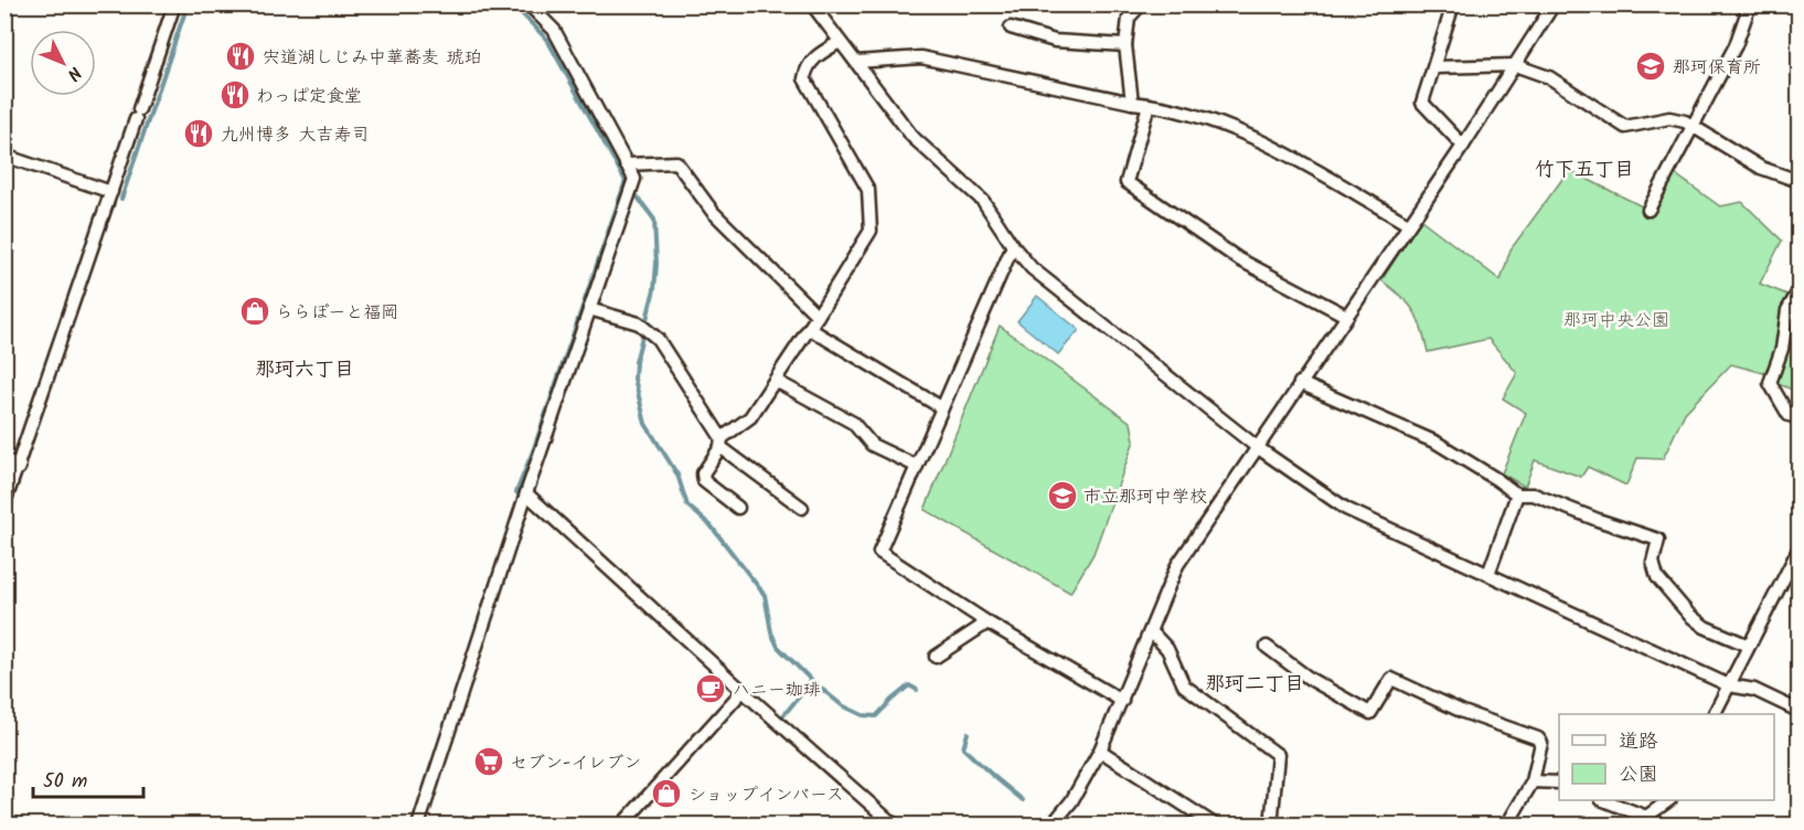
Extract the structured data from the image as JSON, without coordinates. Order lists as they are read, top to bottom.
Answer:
{
  "districts": ["竹下五丁目", "那珂六丁目", "那珂二丁目"],
  "parks": ["那珂中央公園"],
  "places": {
    "restaurant": ["宍道湖しじみ中華蕎麦 琥珀", "わっぱ定食堂", "九州博多 大吉寿司"],
    "school or university": ["那珂保育所", "市立那珂中学校"],
    "shop": ["ららぽーと福岡", "ショップインバース"],
    "cafe": ["ハニー珈琲"],
    "supermarket": ["セブン-イレブン"]
  },
  "legend": ["道路", "公園"],
  "scale_bar": "50 m",
  "north": "bottom right"
}
